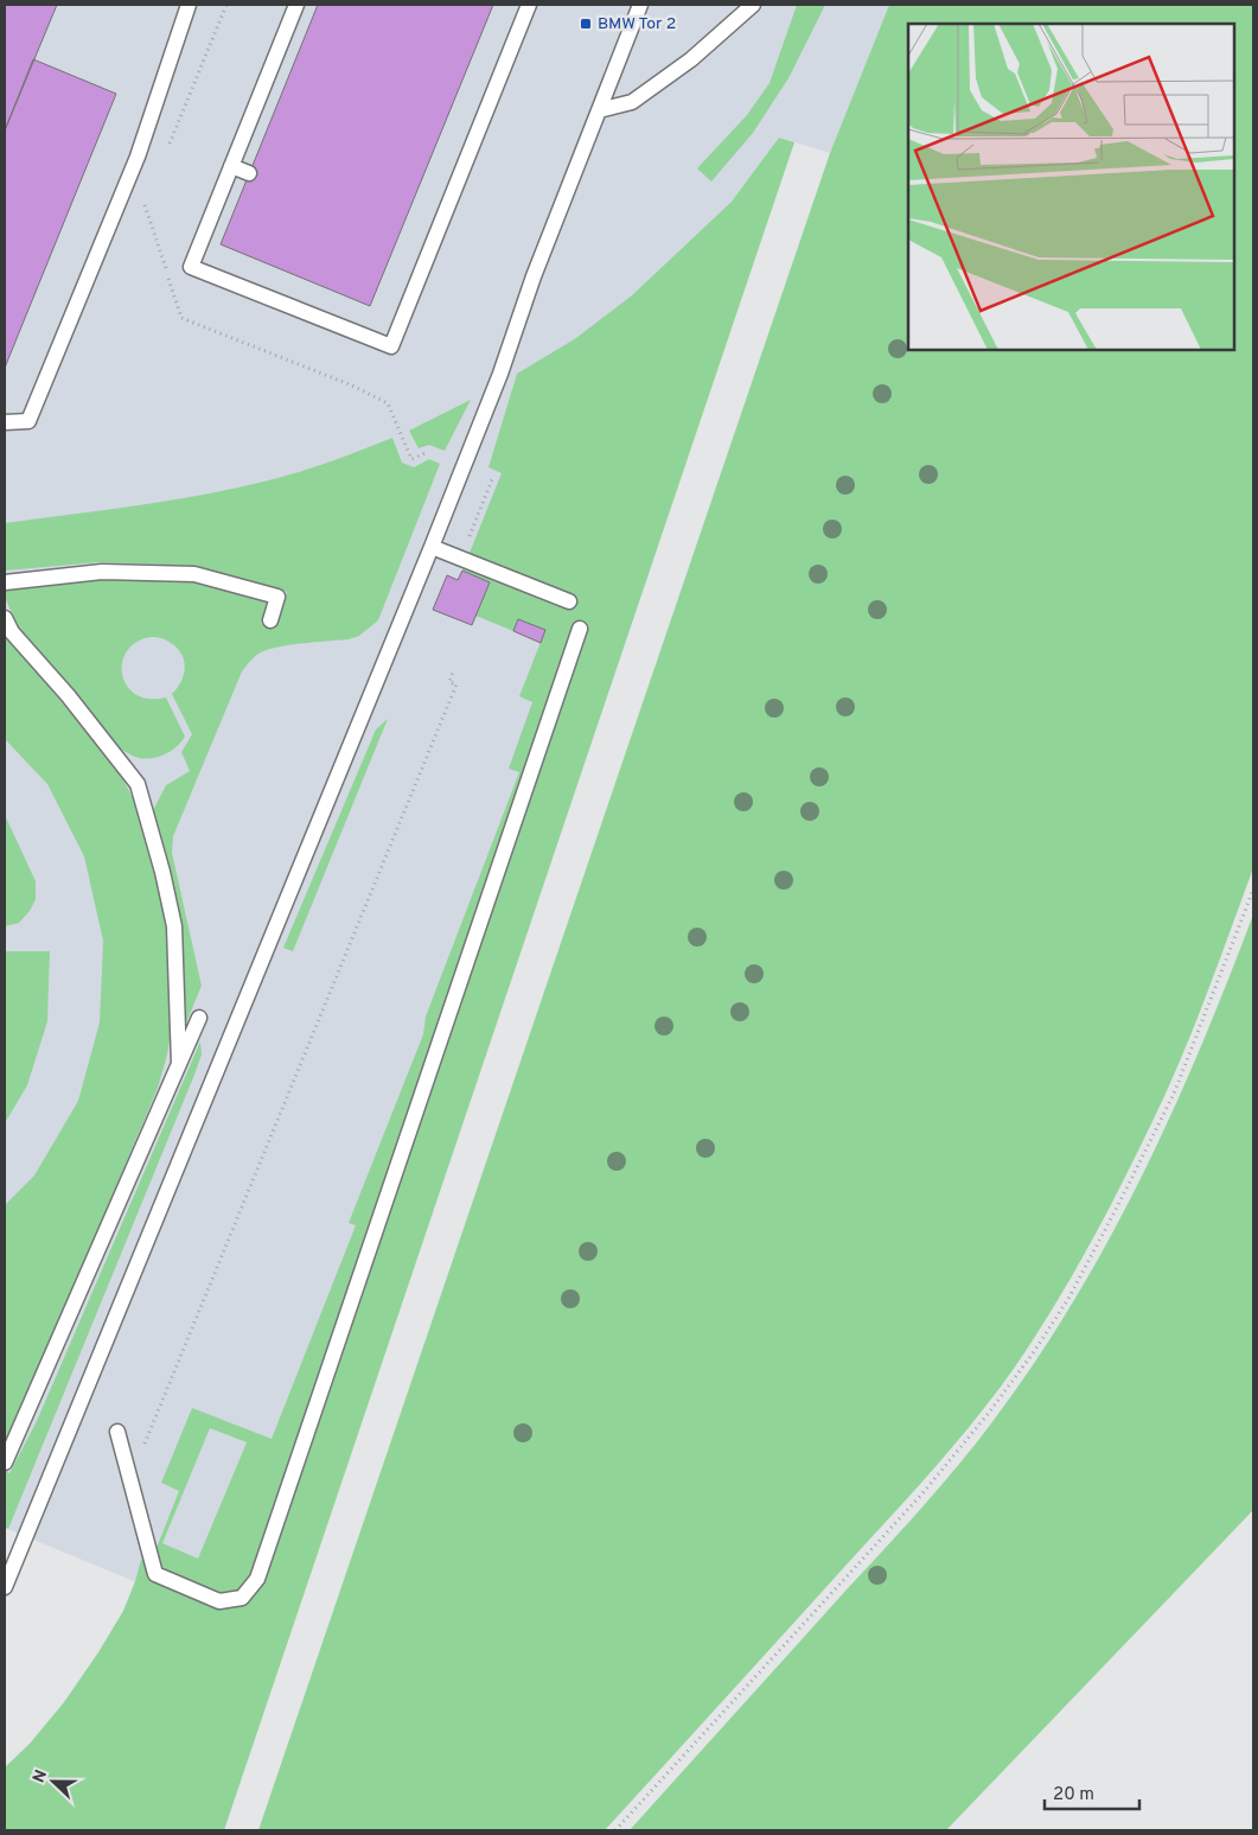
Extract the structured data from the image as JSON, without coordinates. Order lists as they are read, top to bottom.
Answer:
{
  "places": {
    "transit": ["BMW Tor 2"]
  },
  "scale_bar": "20 m",
  "north": "left"
}
